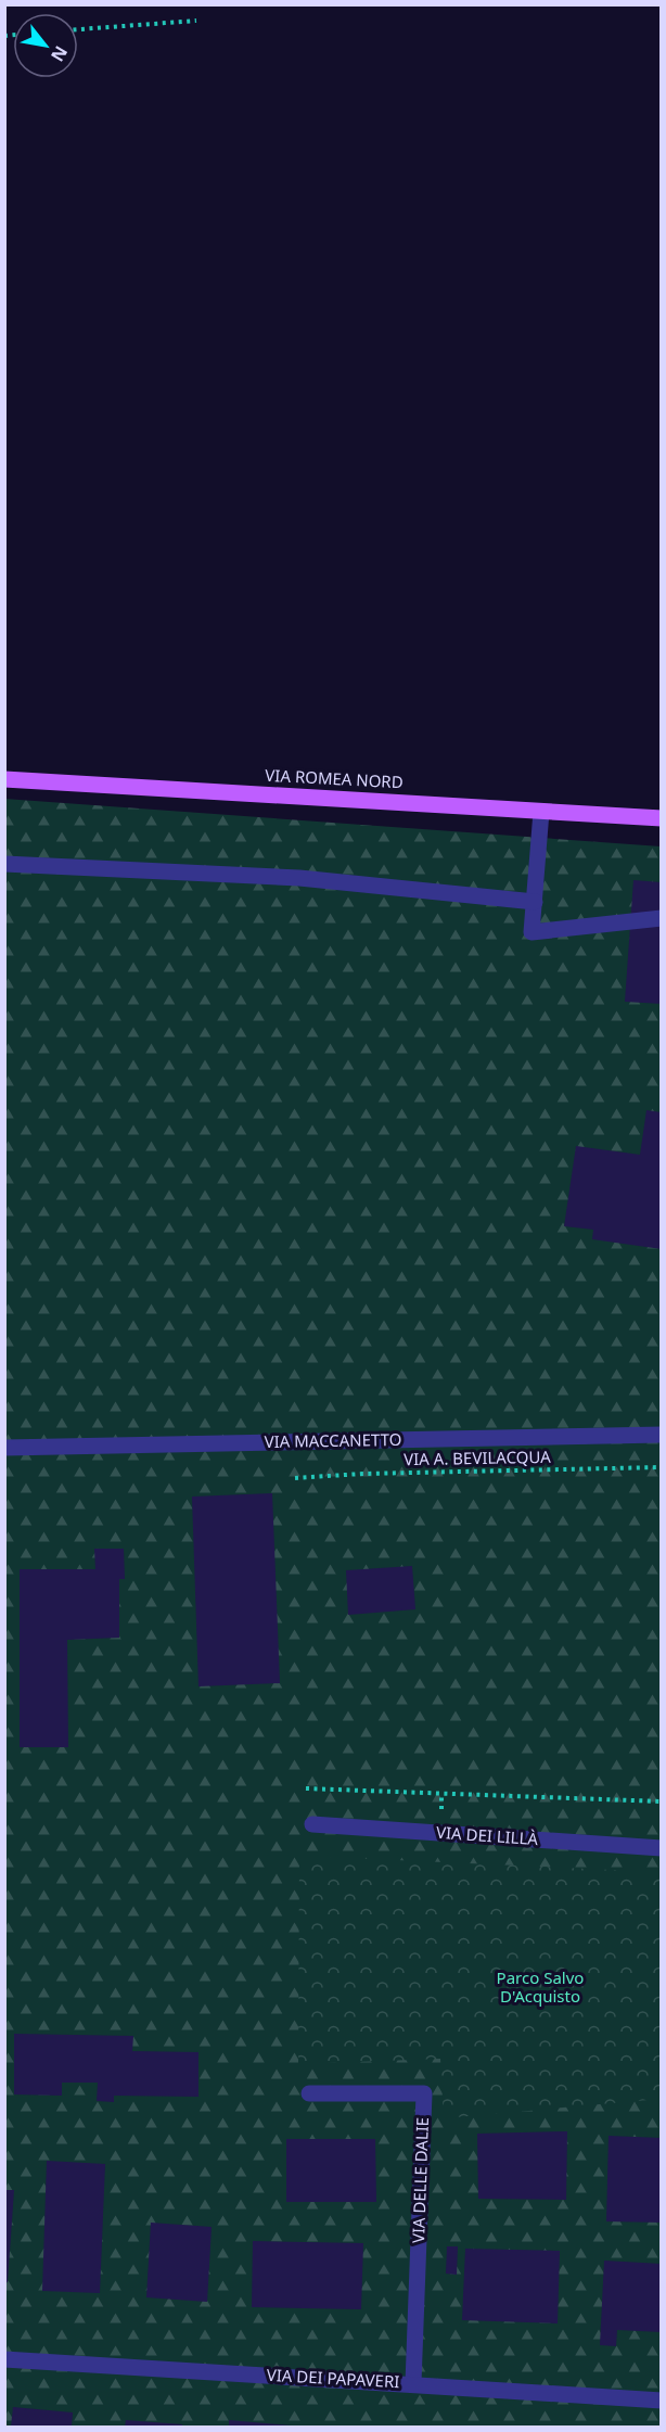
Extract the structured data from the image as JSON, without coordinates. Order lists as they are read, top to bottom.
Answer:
{
  "streets": {
    "main road": ["VIA ROMEA NORD"],
    "street": [
      "VIA MACCANETTO",
      "VIA DEI LILLÀ",
      "VIA DELLE DALIE",
      "VIA DEI PAPAVERI"
    ],
    "path": ["VIA A. BEVILACQUA"]
  },
  "crossings": [
    ["VIA DELLE DALIE", "VIA DEI PAPAVERI"]
  ],
  "parks": ["Parco Salvo D'Acquisto"],
  "north": "bottom right"
}
